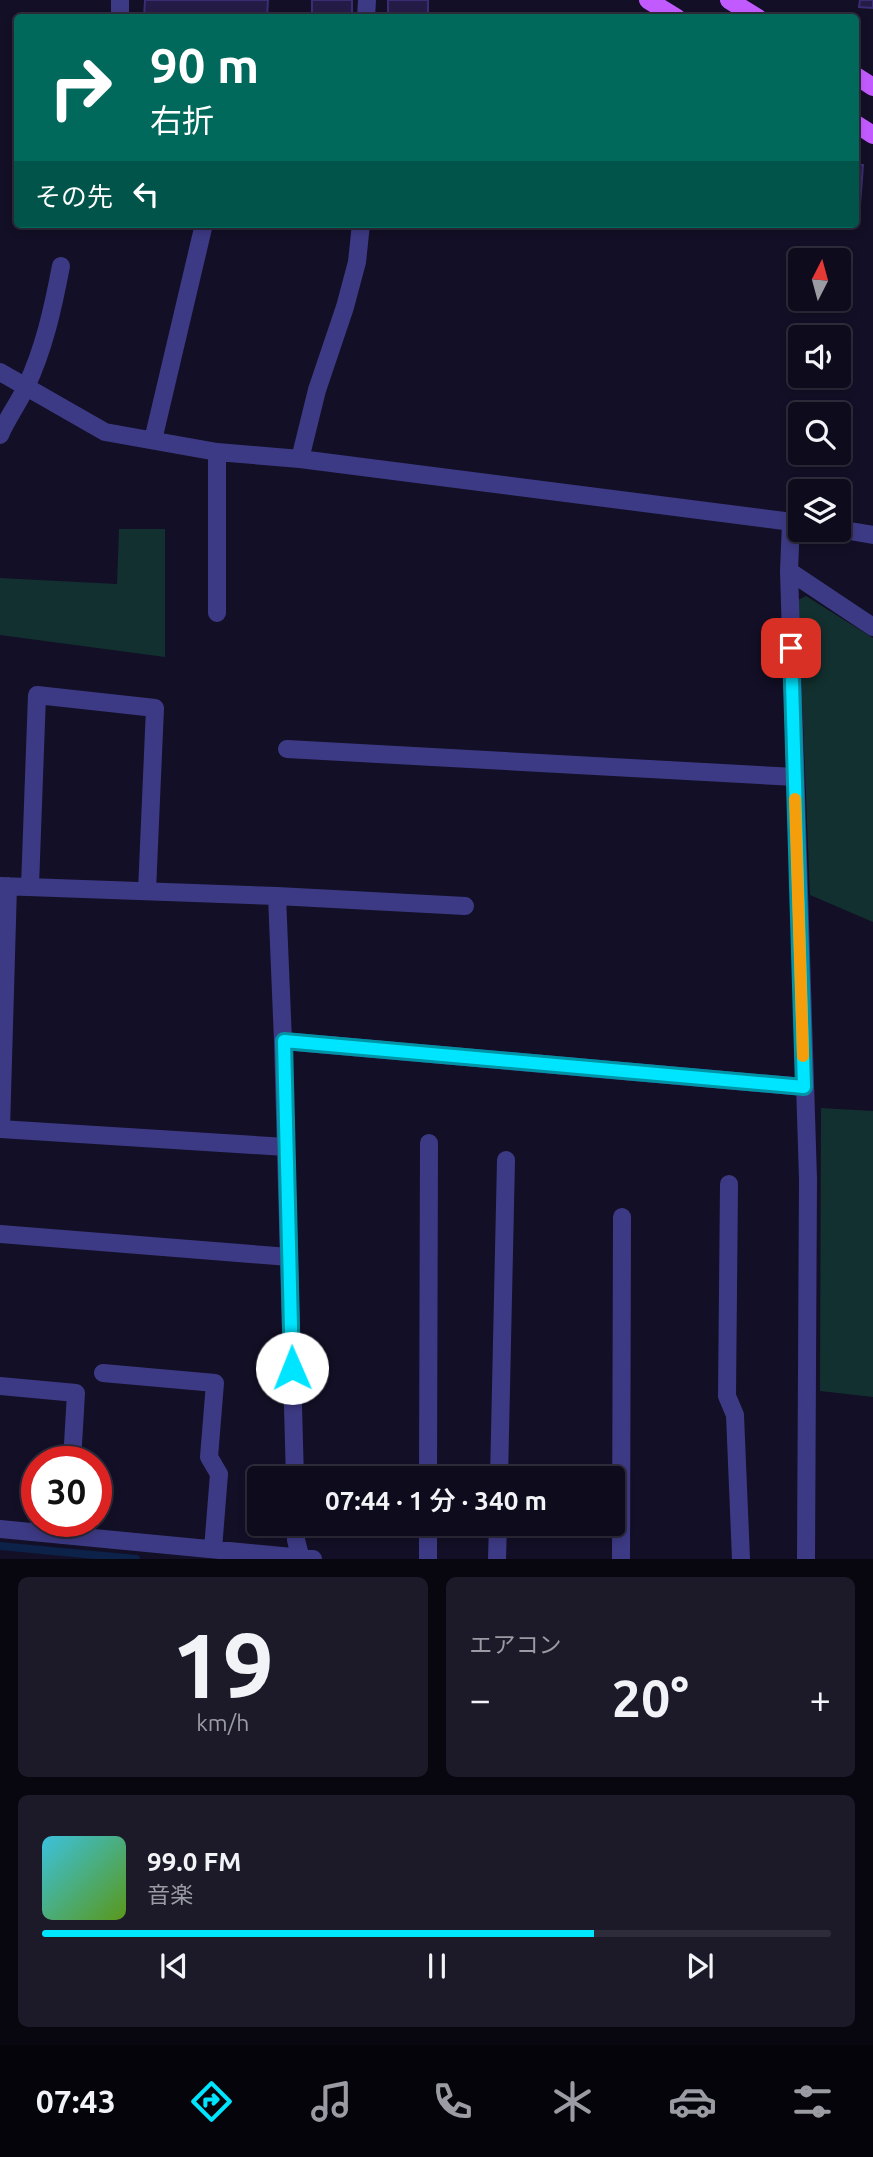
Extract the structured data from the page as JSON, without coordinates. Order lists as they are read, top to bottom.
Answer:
{
  "north": "top",
  "page": {
    "turn": ["90 m", "右折"],
    "then": "その先",
    "limit": "30",
    "trip": "07:44 · 1 分 · 340 m",
    "tile": [
      ["19", "km/h"],
      "エアコン"
    ],
    "heat": ["−", "20°", "+"],
    "song": ["99.0 FM", "音楽"],
    "tabs": "07:43"
  }
}
